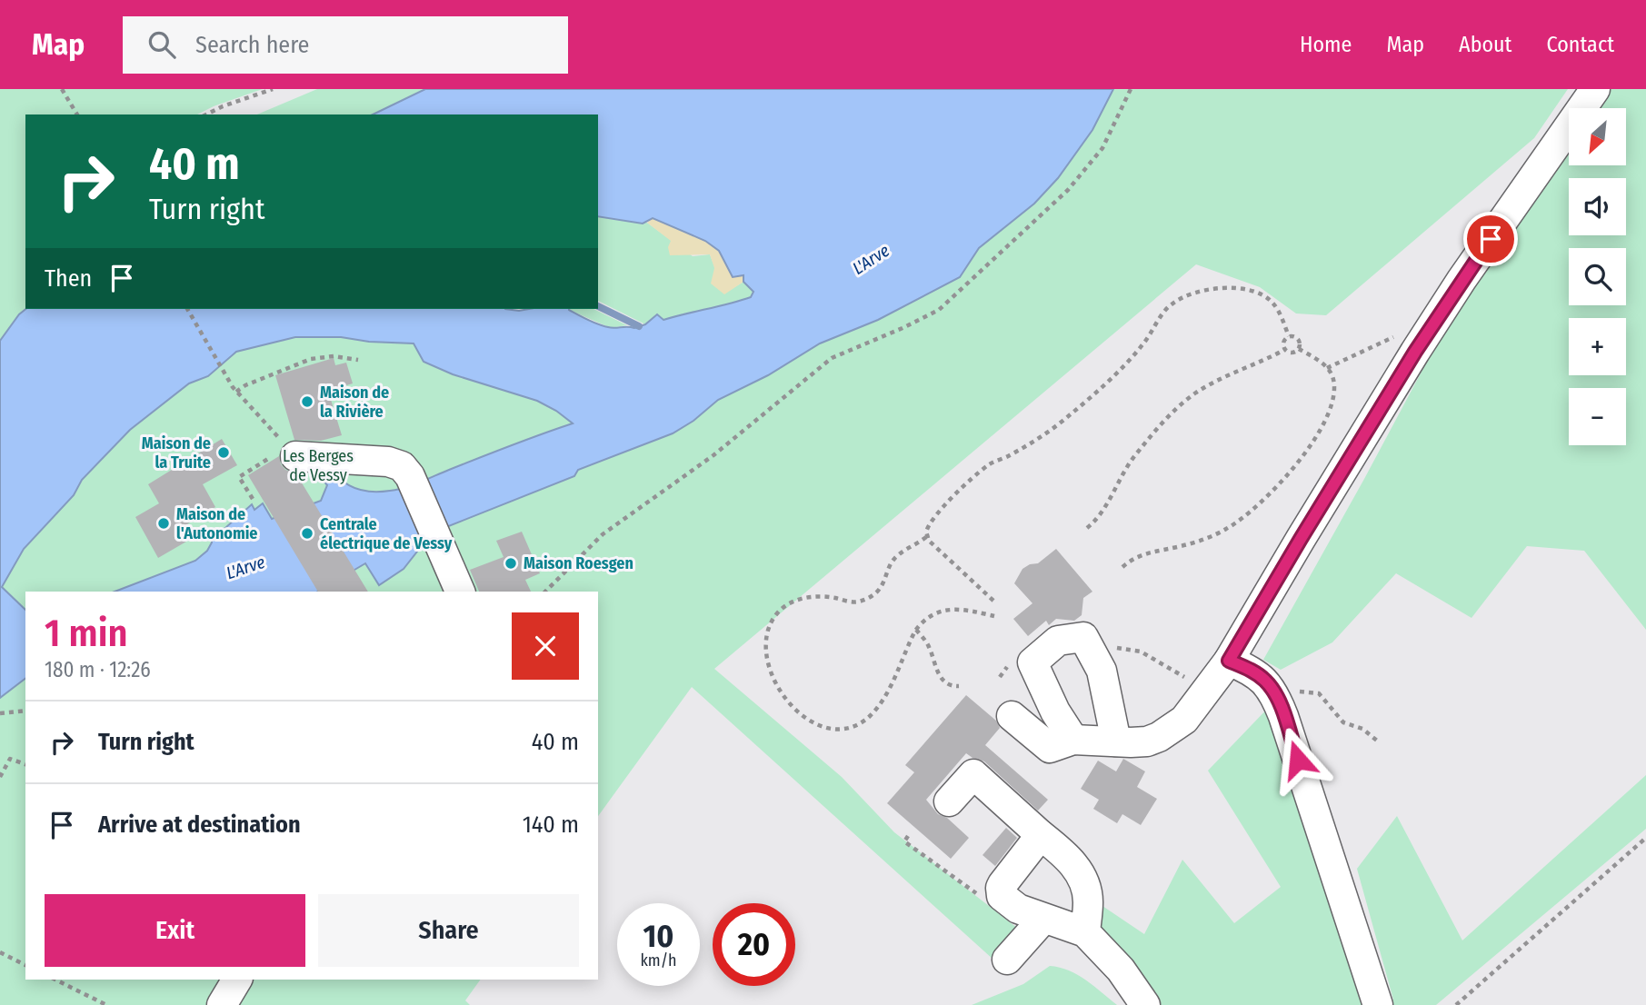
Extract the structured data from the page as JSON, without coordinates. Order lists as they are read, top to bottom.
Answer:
{
  "water": ["L'Arve"],
  "parks": ["Les Berges de Vessy"],
  "places": [
    "Maison de la Rivière",
    "Maison de la Truite",
    "Maison de l'Autonomie",
    "Centrale électrique de Vessy",
    "Maison Roesgen"
  ],
  "north": "bottom left",
  "page": {
    "header": "Map",
    "search": "Search here",
    "nav": [
      "Home",
      "Map",
      "About",
      "Contact"
    ],
    "map_buttons": ["+", "−"],
    "turn": ["40 m", "Turn right"],
    "then": "Then",
    "heading": ["1 min", "180 m · 12:26"],
    "list": [
      {
        "name": "Turn right",
        "value": "40 m"
      },
      {
        "name": "Arrive at destination",
        "value": "140 m"
      }
    ],
    "buttons": ["Exit", "Share"],
    "speed": "10 km/h",
    "limit": "20"
  }
}
